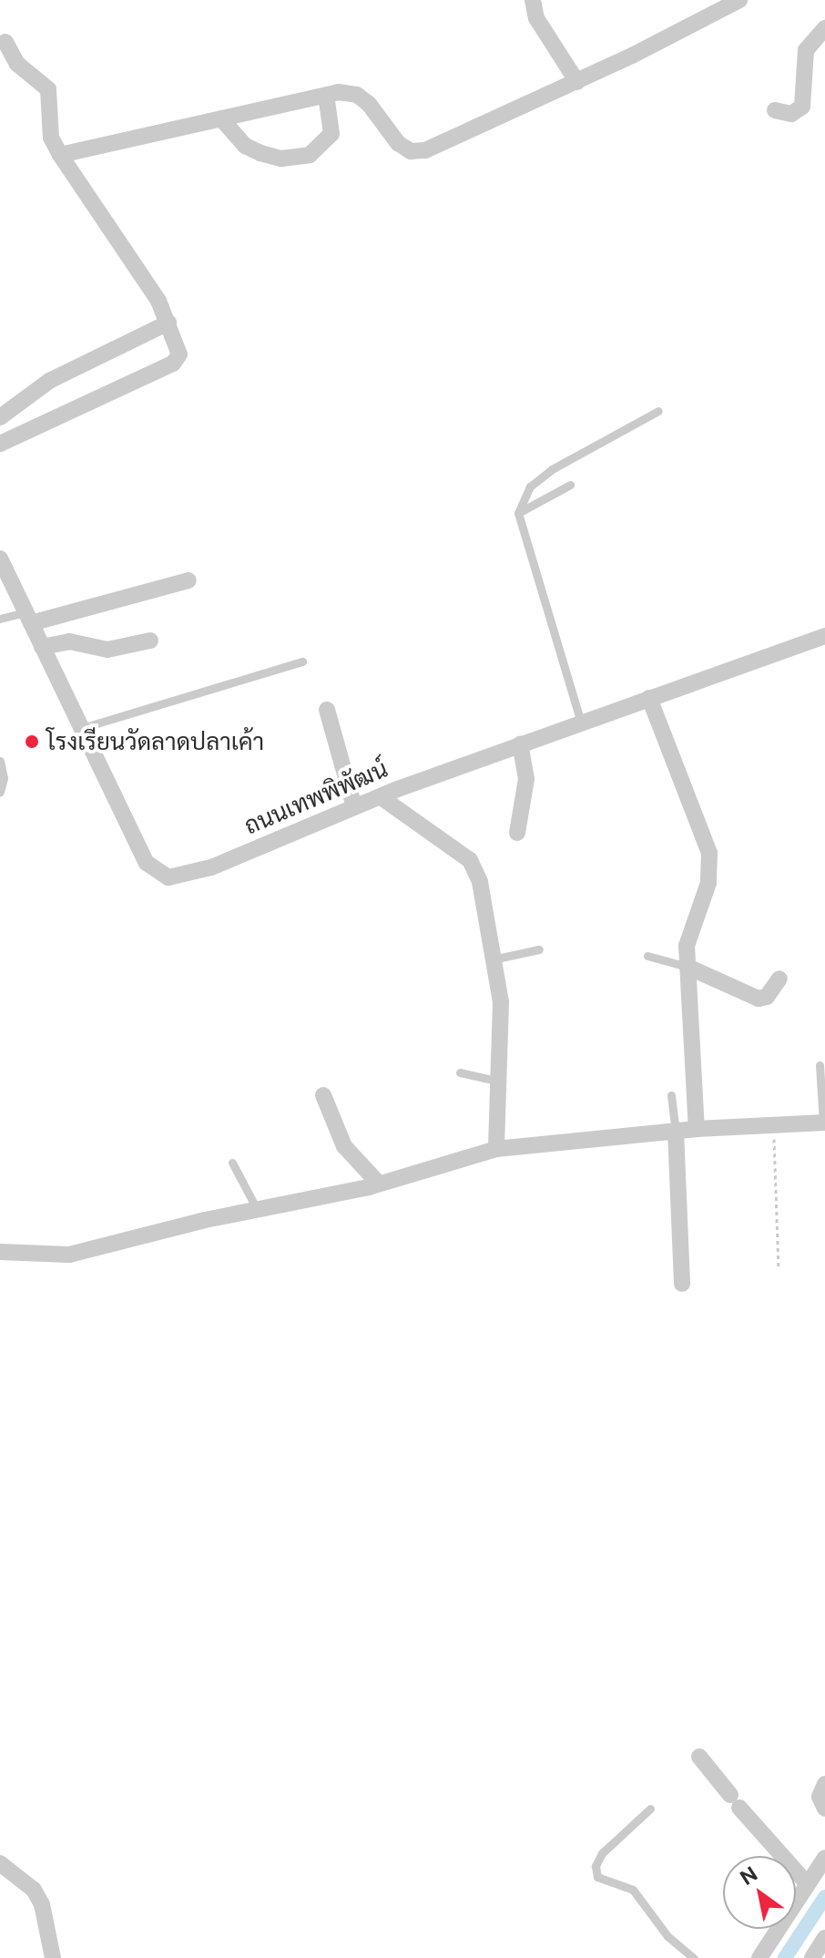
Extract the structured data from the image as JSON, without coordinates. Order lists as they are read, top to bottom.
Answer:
{
  "streets": {
    "street": ["ถนนเทพพิพัฒน์"]
  },
  "places": ["โรงเรียนวัดลาดปลาเค้า"],
  "north": "top left"
}
